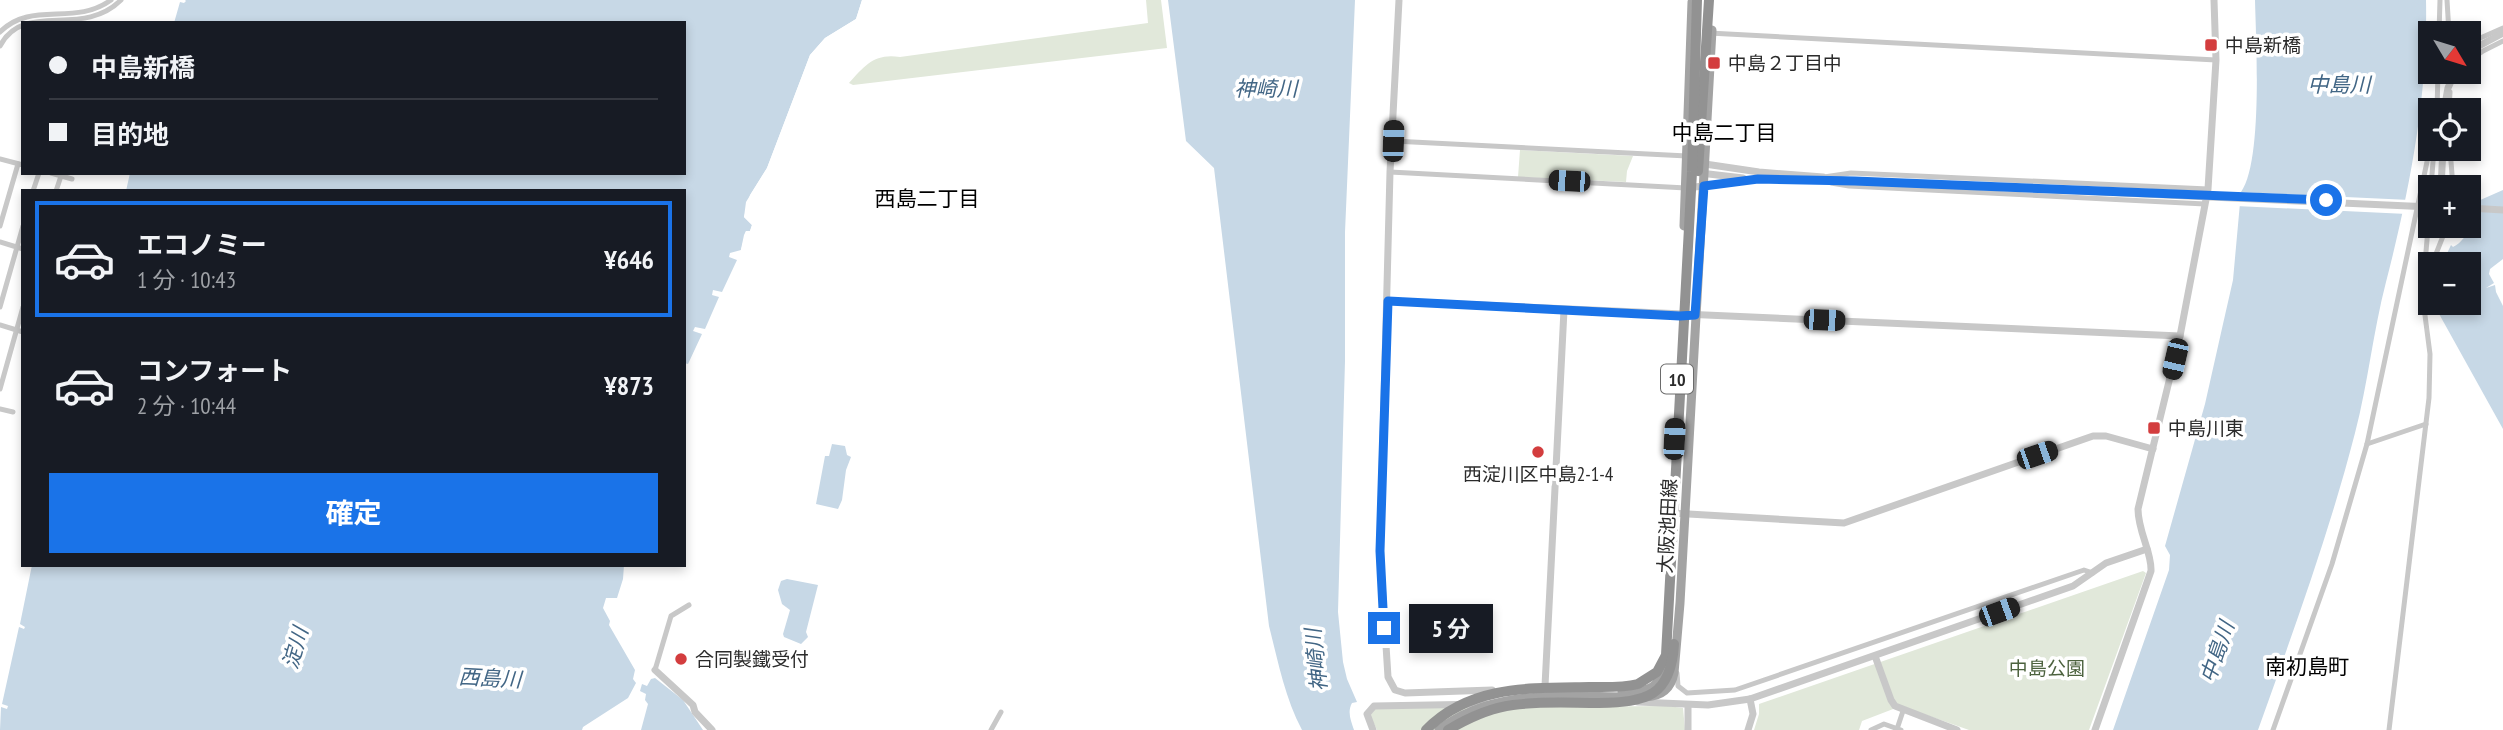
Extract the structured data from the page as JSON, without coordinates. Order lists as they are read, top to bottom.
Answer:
{
  "streets": {
    "main road": ["10", "大阪池田線"]
  },
  "districts": ["中島二丁目", "西島二丁目", "南初島町"],
  "water": [
    "中島川",
    "神崎川",
    "淀川",
    "西島川"
  ],
  "parks": ["中島公園"],
  "places": {
    "transit": ["中島新橋", "中島２丁目中", "中島川東"],
    "other": ["西淀川区中島2-1-4", "合同製鐵受付"]
  },
  "north": "bottom right",
  "page": {
    "map_buttons": ["+", "−"],
    "banner": ["中島新橋", "目的地"],
    "list": [
      {
        "name": "エコノミー",
        "note": "1 分 · 10:43",
        "value": "¥646"
      },
      {
        "name": "コンフォート",
        "note": "2 分 · 10:44",
        "value": "¥873"
      }
    ],
    "buttons": "確定",
    "bubble": "5 分"
  }
}
